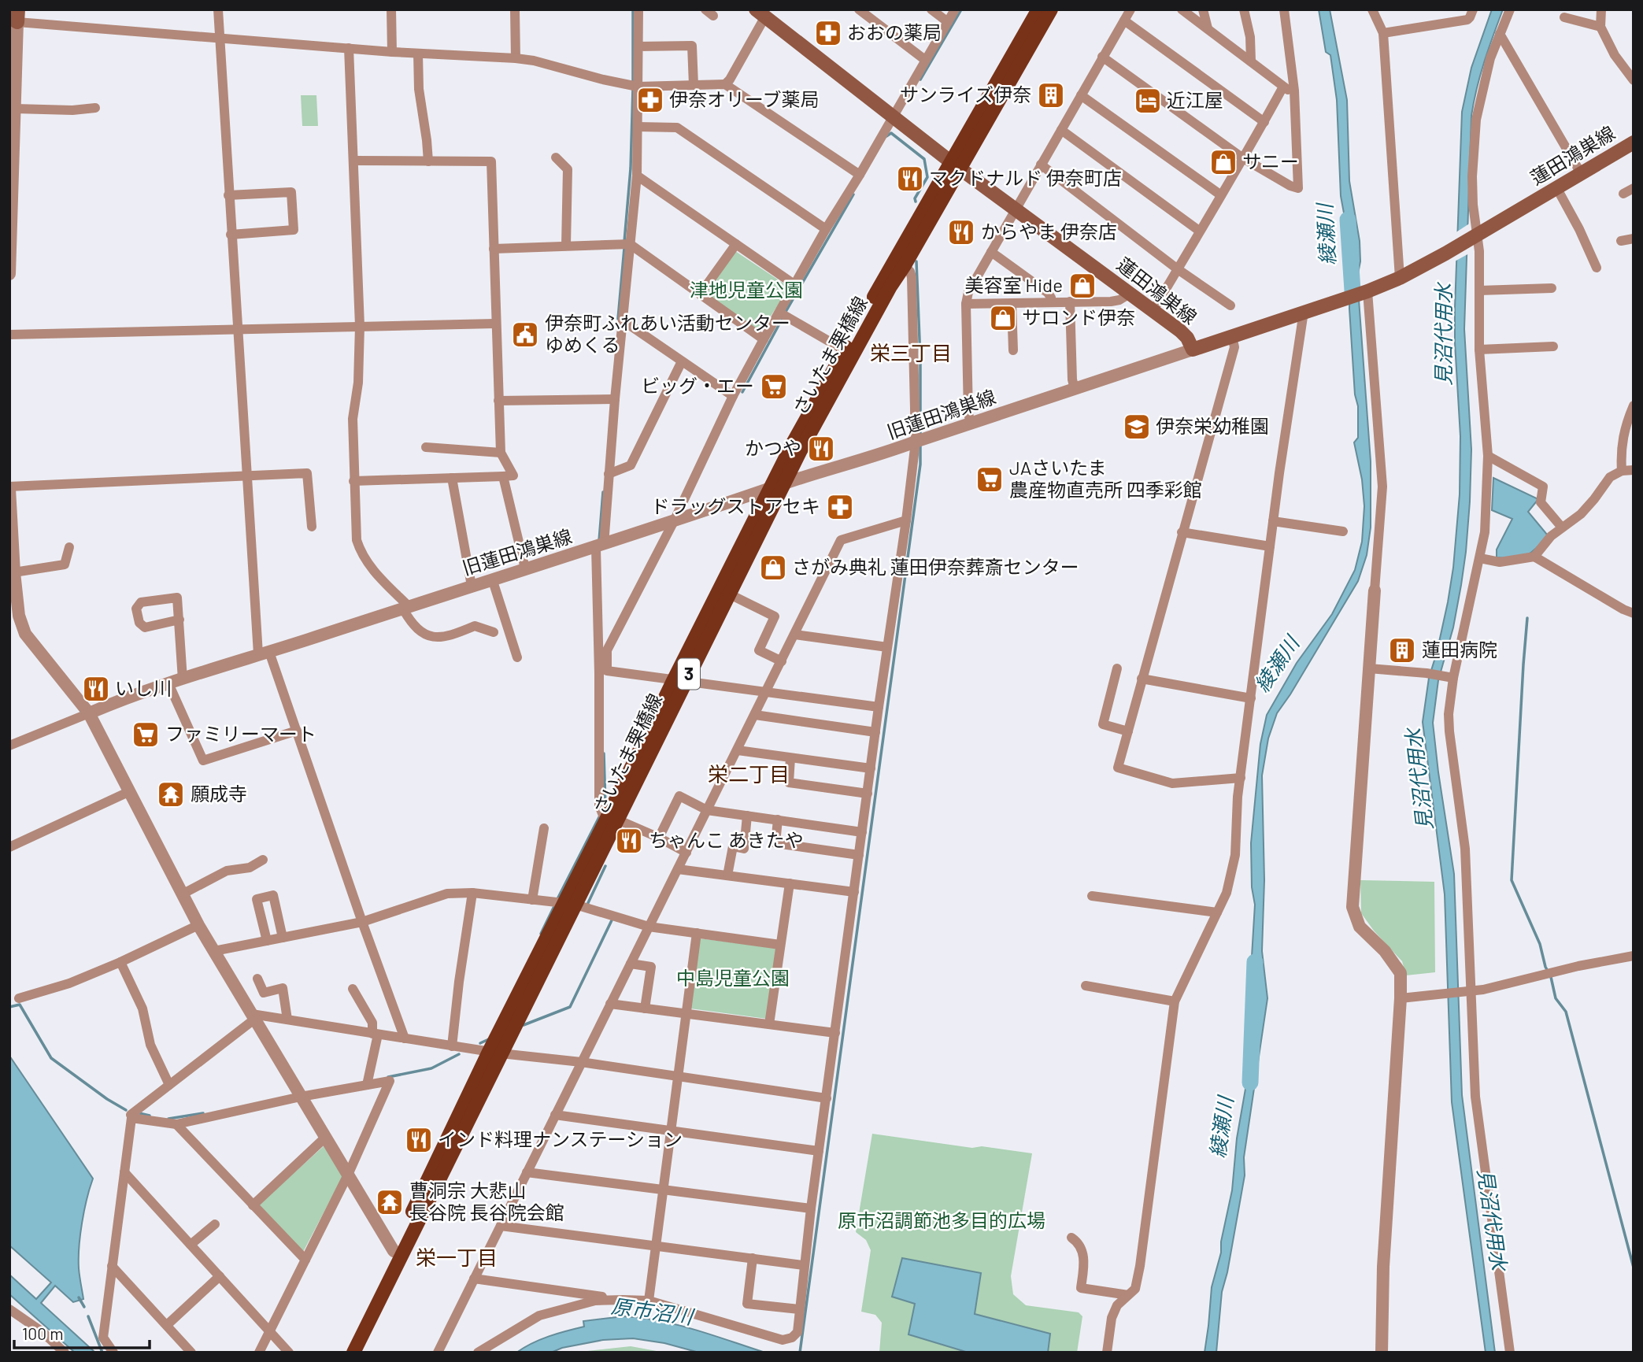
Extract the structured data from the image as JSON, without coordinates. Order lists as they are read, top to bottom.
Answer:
{
  "streets": {
    "main road": ["蓮田鴻巣線", "さいたま栗橋線", "3"],
    "street": ["旧蓮田鴻巣線"]
  },
  "crossings": [
    ["蓮田鴻巣線", "さいたま栗橋線"],
    ["蓮田鴻巣線", "旧蓮田鴻巣線"],
    ["さいたま栗橋線", "旧蓮田鴻巣線"]
  ],
  "districts": ["栄三丁目", "栄二丁目", "栄一丁目"],
  "water": ["綾瀬川", "見沼代用水", "原市沼川"],
  "parks": ["津地児童公園", "中島児童公園", "原市沼調節池多目的広場"],
  "places": {
    "pharmacy": ["おおの薬局", "伊奈オリーブ薬局", "ドラッグストアセキ"],
    "building": ["サンライズ伊奈", "蓮田病院"],
    "hotel": ["近江屋"],
    "shop": [
      "サニー",
      "美容室 Hide",
      "サロンド伊奈",
      "さがみ典礼 蓮田伊奈葬斎センター"
    ],
    "restaurant": [
      "マクドナルド 伊奈町店",
      "からやま 伊奈店",
      "かつや",
      "いし川",
      "ちゃんこ あきたや",
      "インド料理ナンステーション"
    ],
    "public building": ["伊奈町ふれあい活動センター ゆめくる"],
    "supermarket": ["ビッグ・エー", "JAさいたま 農産物直売所 四季彩館", "ファミリーマート"],
    "school or university": ["伊奈栄幼稚園"],
    "temple": ["願成寺", "曹洞宗 大悲山 長谷院 長谷院会館"]
  },
  "scale_bar": "100 m"
}
